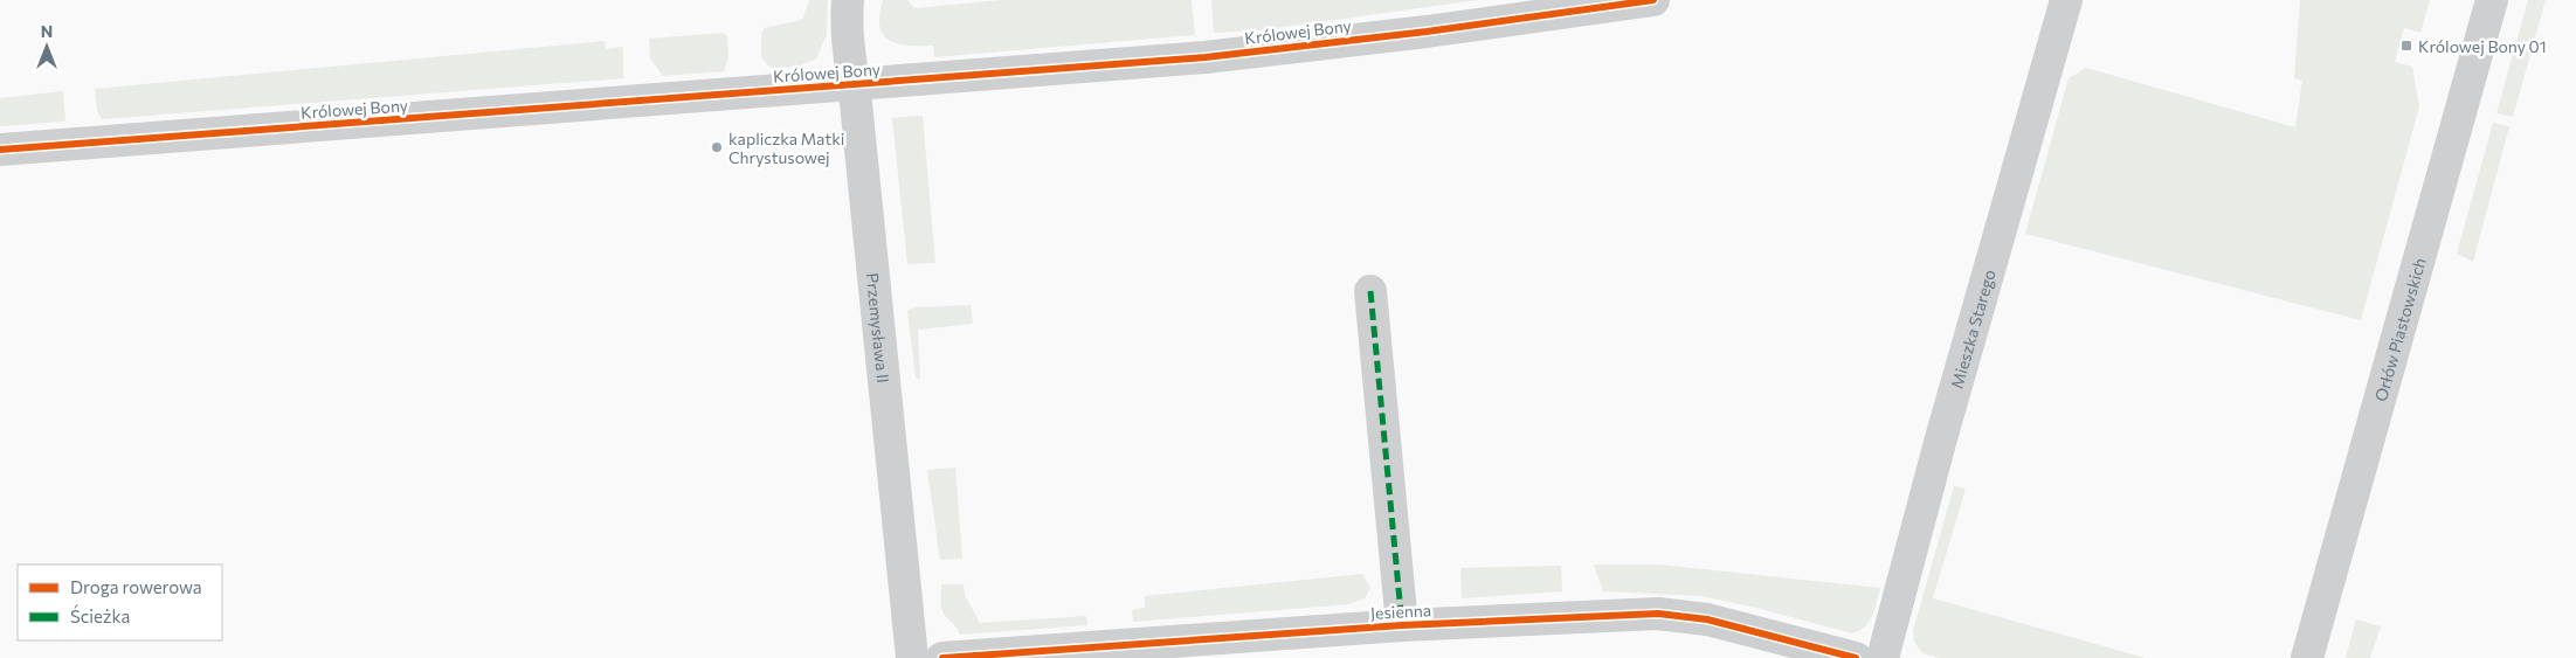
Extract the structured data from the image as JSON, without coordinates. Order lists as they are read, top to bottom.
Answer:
{
  "streets": {
    "street": [
      "Królowej Bony",
      "Przemysława II",
      "Mieszka Starego",
      "Orłów Piastowskich",
      "Jesienna"
    ]
  },
  "crossings": [
    ["Królowej Bony", "Przemysława II"]
  ],
  "places": {
    "transit": ["Królowej Bony 01"],
    "other": ["kapliczka Matki Chrystusowej"]
  },
  "legend": ["Droga rowerowa", "Ścieżka"],
  "north": "top"
}
